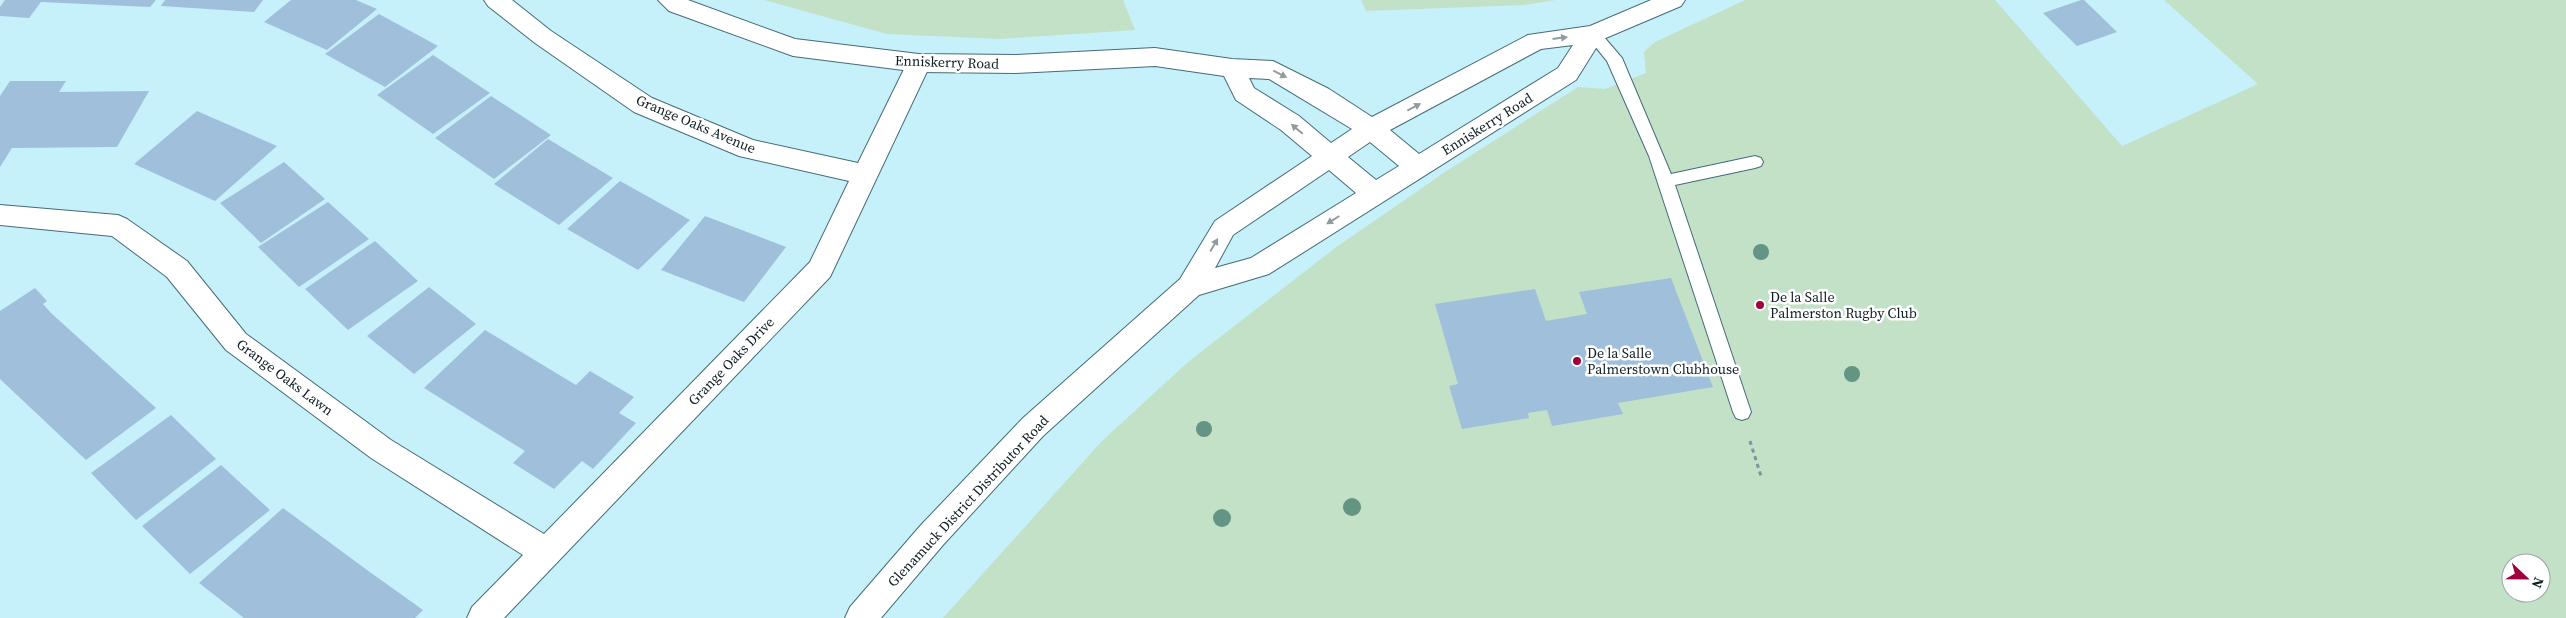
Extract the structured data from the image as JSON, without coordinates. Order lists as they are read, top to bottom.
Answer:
{
  "streets": {
    "street": [
      "Enniskerry Road",
      "Grange Oaks Avenue",
      "Grange Oaks Drive",
      "Grange Oaks Lawn",
      "Glenamuck District Distributor Road"
    ]
  },
  "crossings": [
    ["Enniskerry Road", "Grange Oaks Drive"],
    ["Enniskerry Road", "Glenamuck District Distributor Road"],
    ["Grange Oaks Avenue", "Grange Oaks Drive"],
    ["Grange Oaks Drive", "Grange Oaks Lawn"]
  ],
  "places": ["De la Salle Palmerston Rugby Club", "De la Salle Palmerstown Clubhouse"],
  "north": "right"
}
